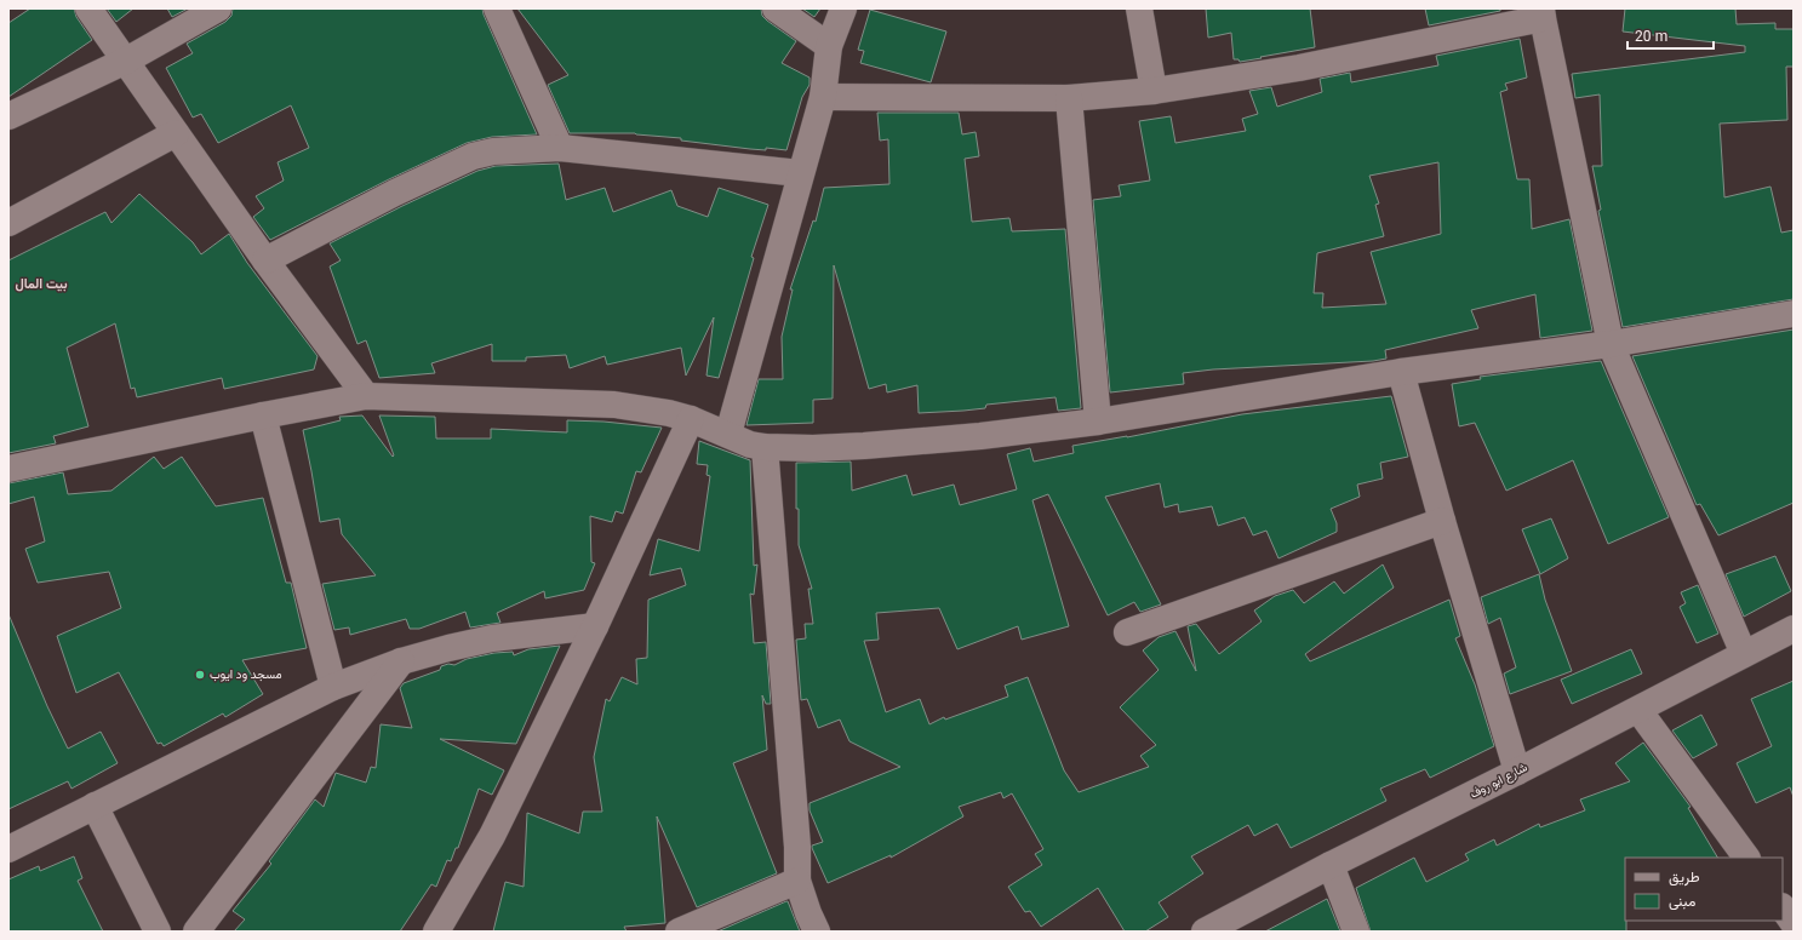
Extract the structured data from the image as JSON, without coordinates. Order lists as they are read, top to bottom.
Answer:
{
  "streets": {
    "street": ["شارع ابو روف"]
  },
  "districts": ["بيت المال"],
  "places": ["مسجد ود ايوب"],
  "legend": ["طريق", "مبنى"],
  "scale_bar": "20 m"
}
